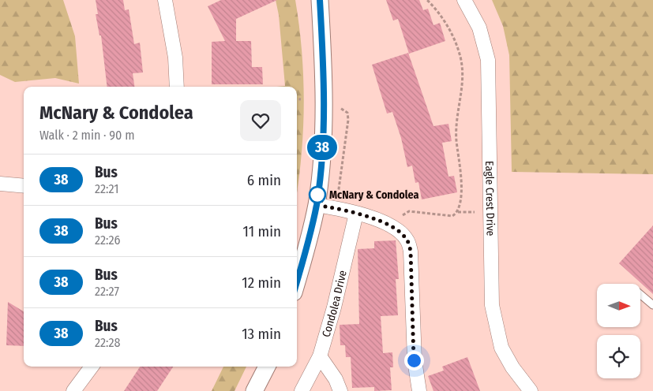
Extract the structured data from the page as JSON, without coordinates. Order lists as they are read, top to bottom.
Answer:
{
  "streets": {
    "street": ["Eagle Crest Drive", "Condolea Drive"]
  },
  "places": ["McNary & Condolea"],
  "lines": ["bus line 38"],
  "north": "right",
  "page": {
    "on_map": "38",
    "heading": ["McNary & Condolea", "Walk · 2 min · 90 m"],
    "list": [
      {
        "mark": "38",
        "name": "Bus",
        "note": "22:21",
        "value": "6 min"
      },
      {
        "mark": "38",
        "name": "Bus",
        "note": "22:26",
        "value": "11 min"
      },
      {
        "mark": "38",
        "name": "Bus",
        "note": "22:27",
        "value": "12 min"
      },
      {
        "mark": "38",
        "name": "Bus",
        "note": "22:28",
        "value": "13 min"
      }
    ]
  }
}
